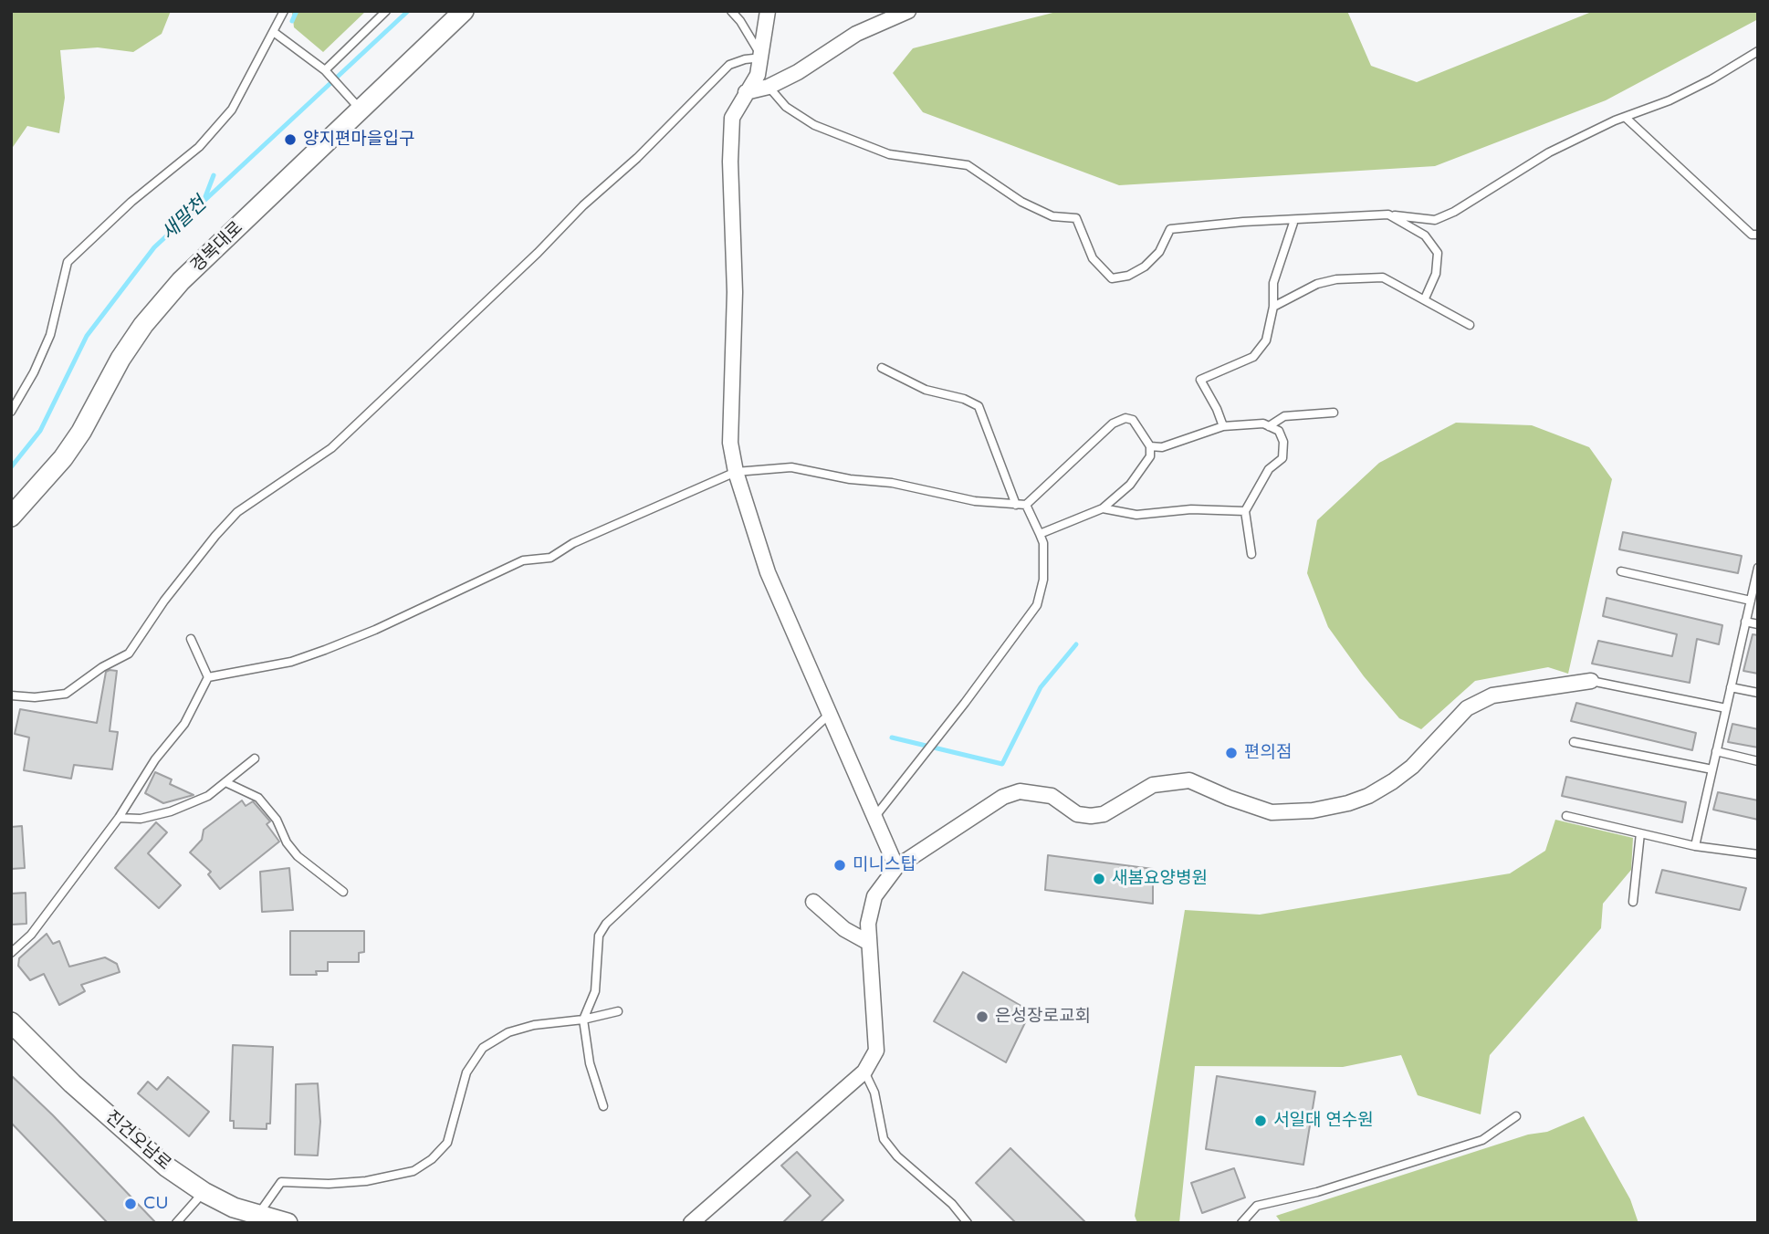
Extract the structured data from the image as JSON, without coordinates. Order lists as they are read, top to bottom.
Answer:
{
  "streets": {
    "street": ["경복대로", "진건오남로"]
  },
  "water": ["새말천"],
  "places": [
    "양지편마을입구",
    "편의점",
    "미니스탑",
    "새봄요양병원",
    "은성장로교회",
    "서일대 연수원",
    "CU"
  ]
}
